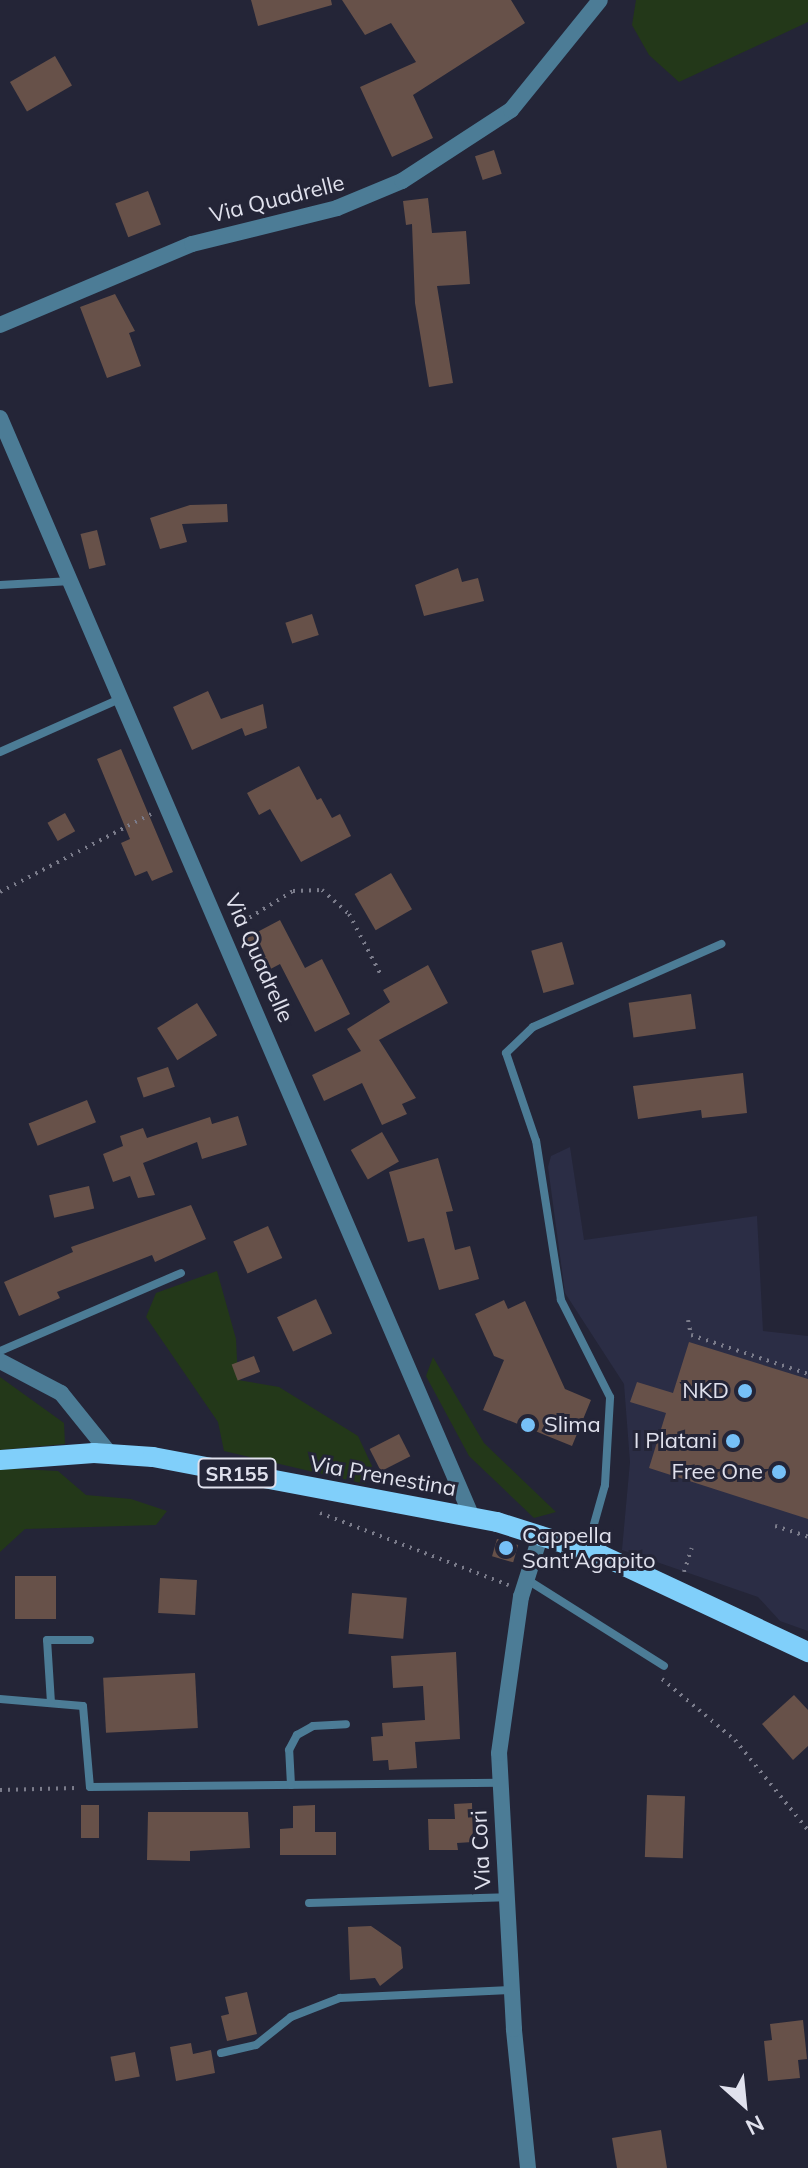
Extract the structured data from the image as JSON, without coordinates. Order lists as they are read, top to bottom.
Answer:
{
  "streets": {
    "main road": ["SR155", "Via Prenestina"],
    "street": ["Via Quadrelle", "Via Cori"]
  },
  "crossings": [
    ["Via Quadrelle", "SR155"],
    ["Via Quadrelle", "Via Prenestina"],
    ["SR155", "Via Prenestina"],
    ["SR155", "Via Cori"]
  ],
  "places": [
    "NKD",
    "Slima",
    "I Platani",
    "Free One",
    "Cappella Sant'Agapito"
  ],
  "north": "bottom right"
}
